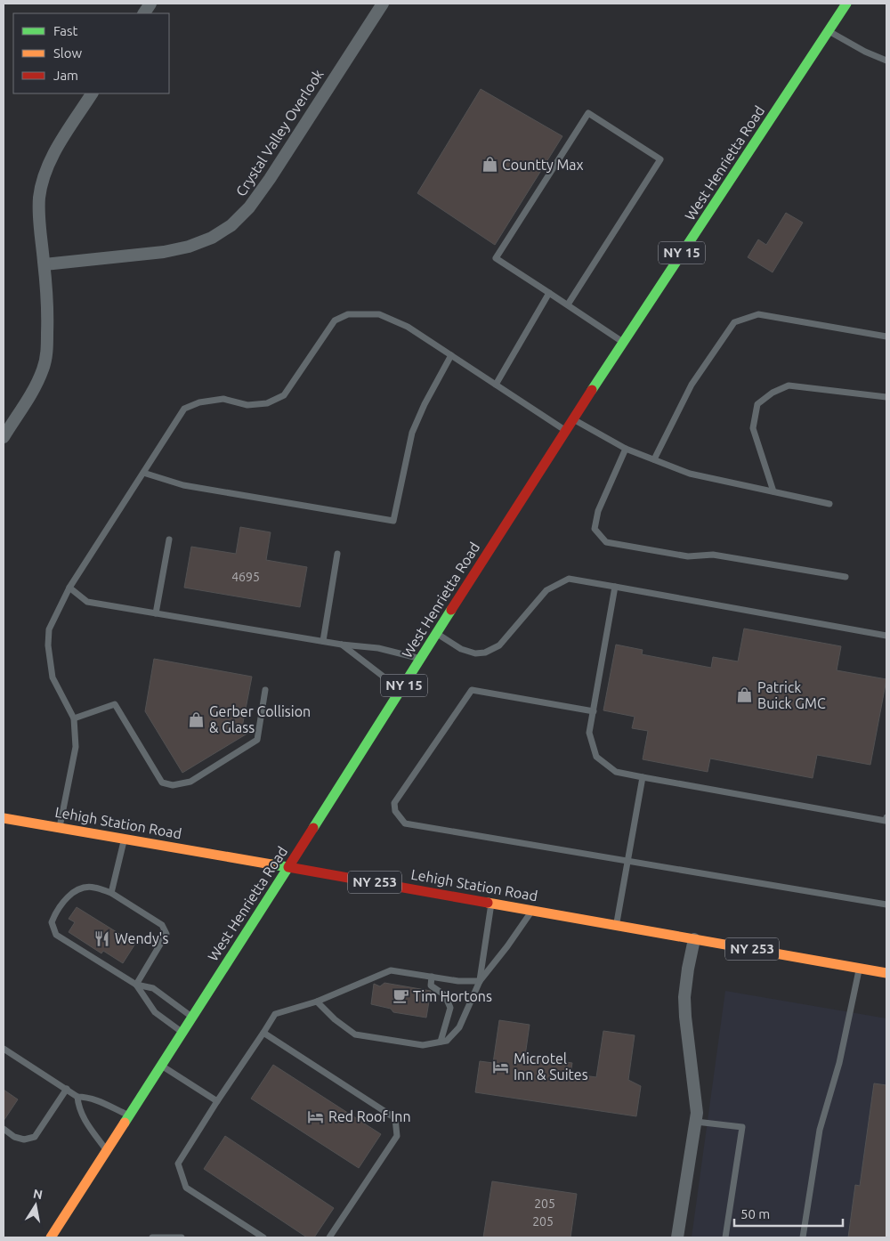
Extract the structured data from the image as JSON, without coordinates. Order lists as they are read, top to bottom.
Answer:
{
  "streets": {
    "main road": [
      "West Henrietta Road",
      "NY 15",
      "Lehigh Station Road",
      "NY 253"
    ],
    "street": ["Crystal Valley Overlook"]
  },
  "crossings": [
    ["West Henrietta Road", "Lehigh Station Road"]
  ],
  "places": {
    "shop": ["Countty Max", "Patrick Buick GMC", "Gerber Collision & Glass"],
    "restaurant": ["Wendy's"],
    "cafe": ["Tim Hortons"],
    "hotel": ["Microtel Inn & Suites", "Red Roof Inn"]
  },
  "house_numbers": ["4695", "205", "205"],
  "legend": ["Fast", "Slow", "Jam"],
  "scale_bar": "50 m",
  "north": "top"
}
